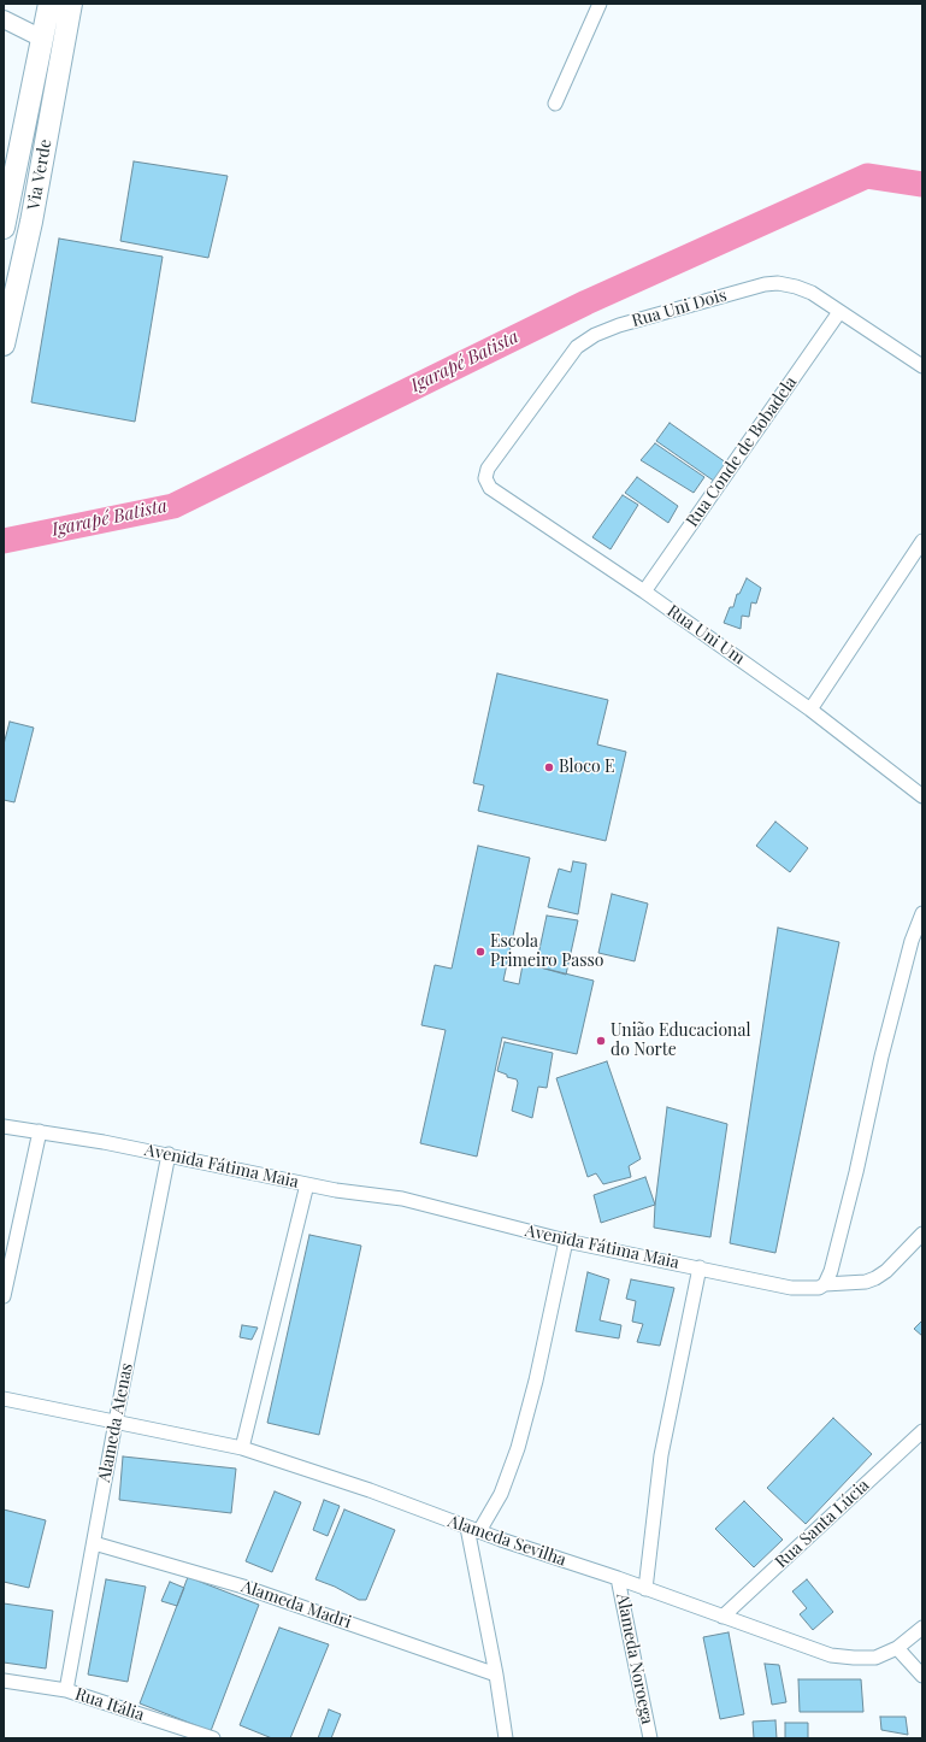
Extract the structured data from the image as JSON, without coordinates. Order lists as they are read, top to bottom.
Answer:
{
  "streets": {
    "main road": ["Via Verde"],
    "street": [
      "Rua Uni Dois",
      "Rua Conde de Bobadela",
      "Rua Uni Um",
      "Avenida Fátima Maia",
      "Alameda Atenas",
      "Rua Santa Lúcia",
      "Alameda Sevilha",
      "Alameda Madri",
      "Alameda Noroega",
      "Rua Itália"
    ]
  },
  "crossings": [
    ["Rua Uni Dois", "Rua Conde de Bobadela"],
    ["Rua Uni Dois", "Rua Uni Um"],
    ["Rua Conde de Bobadela", "Rua Uni Um"],
    ["Avenida Fátima Maia", "Alameda Atenas"],
    ["Alameda Atenas", "Alameda Sevilha"],
    ["Alameda Atenas", "Alameda Madri"],
    ["Alameda Atenas", "Rua Itália"],
    ["Rua Santa Lúcia", "Alameda Sevilha"],
    ["Alameda Sevilha", "Alameda Noroega"]
  ],
  "water": ["Igarapé Batista"],
  "places": ["Bloco E", "Escola Primeiro Passo", "União Educacional do Norte"]
}
